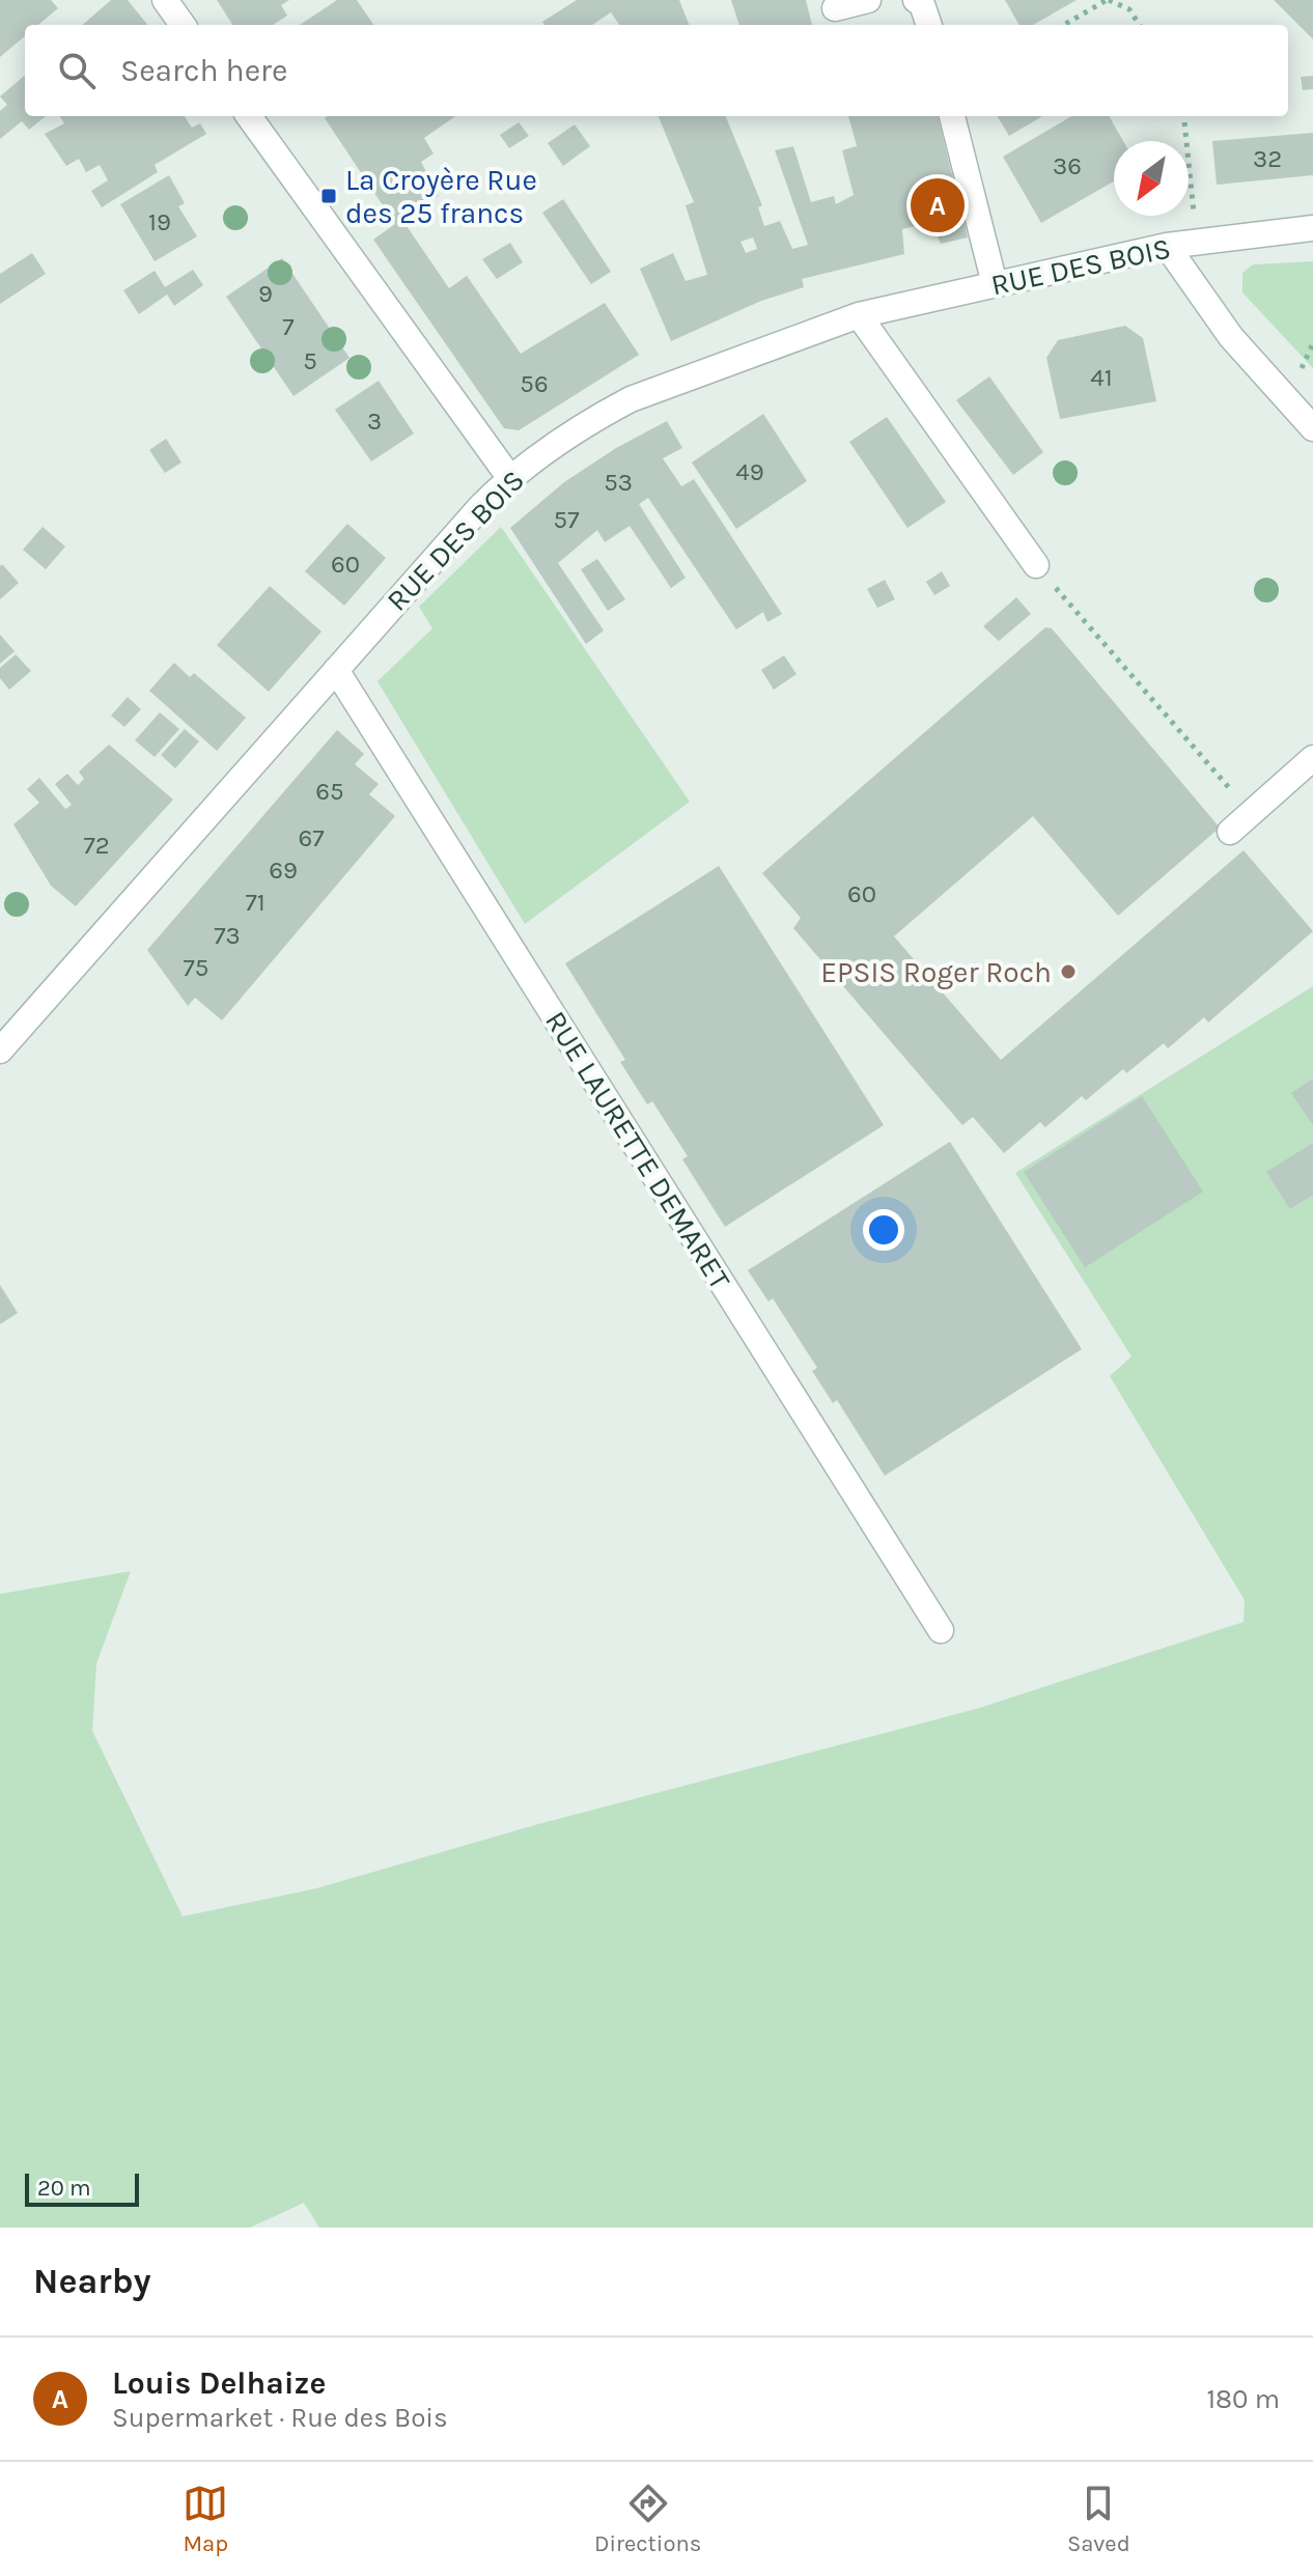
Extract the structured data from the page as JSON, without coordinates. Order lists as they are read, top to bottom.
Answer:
{
  "streets": {
    "street": ["RUE DES BOIS", "RUE LAURETTE DEMARET"]
  },
  "crossings": [
    ["RUE DES BOIS", "RUE LAURETTE DEMARET"]
  ],
  "places": {
    "transit": ["La Croyère Rue des 25 francs"],
    "other": ["EPSIS Roger Roch"]
  },
  "house_numbers": [
    "32",
    "36",
    "19",
    "9",
    "7",
    "5",
    "41",
    "56",
    "3",
    "49",
    "53",
    "57",
    "60",
    "65",
    "67",
    "72",
    "69",
    "60",
    "71",
    "73",
    "75"
  ],
  "scale_bar": "20 m",
  "north": "bottom left",
  "page": {
    "search": "Search here",
    "pins": "A",
    "scale": "20 m",
    "heading": "Nearby",
    "list": [
      {
        "mark": "A",
        "name": "Louis Delhaize",
        "note": "Supermarket · Rue des Bois",
        "value": "180 m"
      }
    ],
    "nav": ["Map", "Directions", "Saved"]
  }
}
